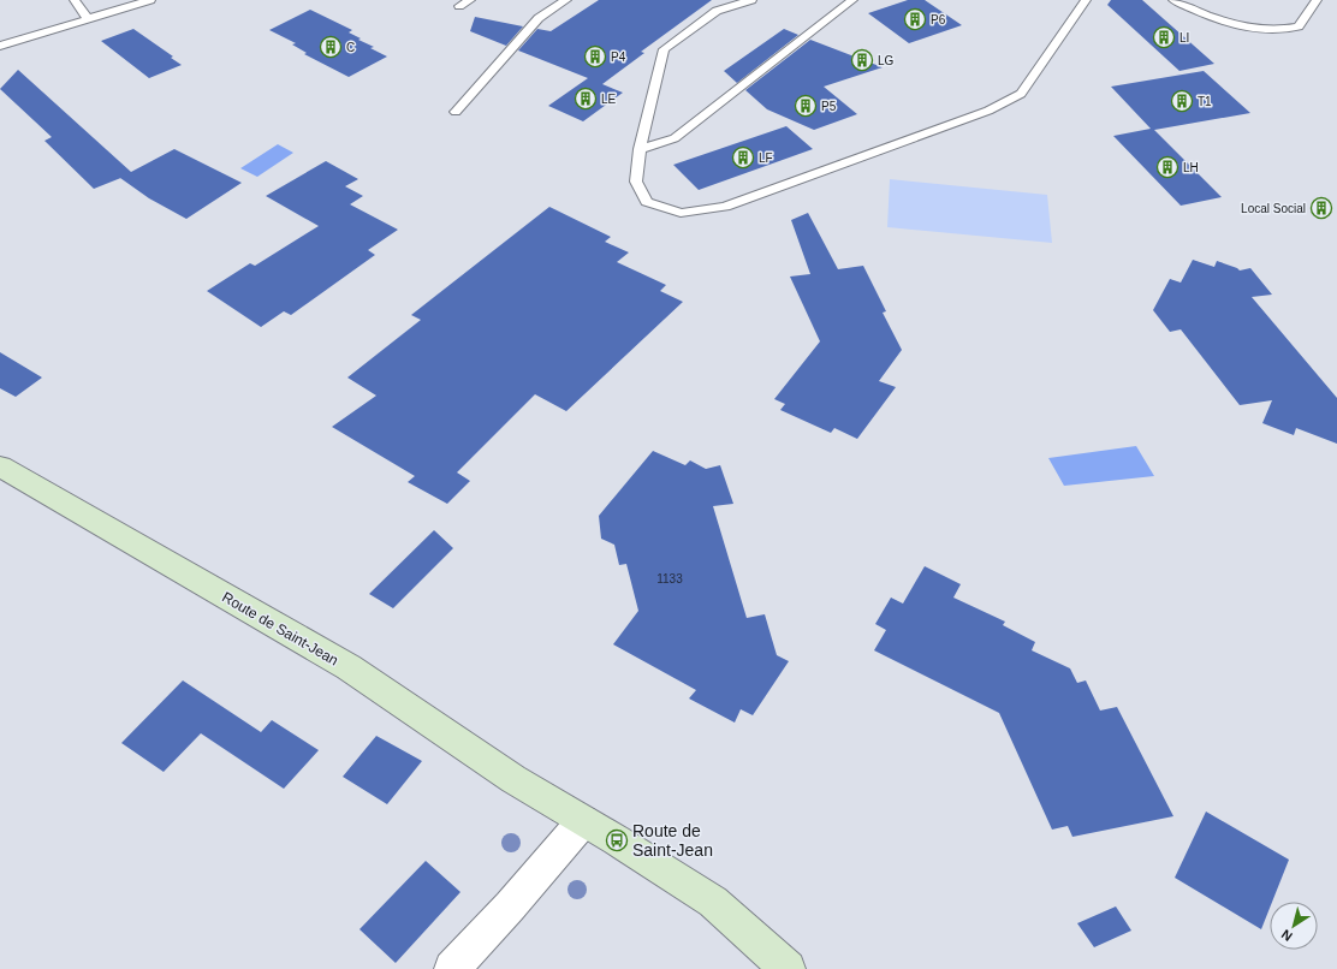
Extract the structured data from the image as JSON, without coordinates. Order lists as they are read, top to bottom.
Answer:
{
  "streets": {
    "street": ["Route de Saint-Jean"]
  },
  "places": {
    "building": [
      "P6",
      "LI",
      "C",
      "P4",
      "LG",
      "LE",
      "T1",
      "P5",
      "LF",
      "LH",
      "Local Social"
    ],
    "bus stop": ["Route de Saint-Jean"]
  },
  "house_numbers": ["1133"],
  "north": "bottom left"
}
